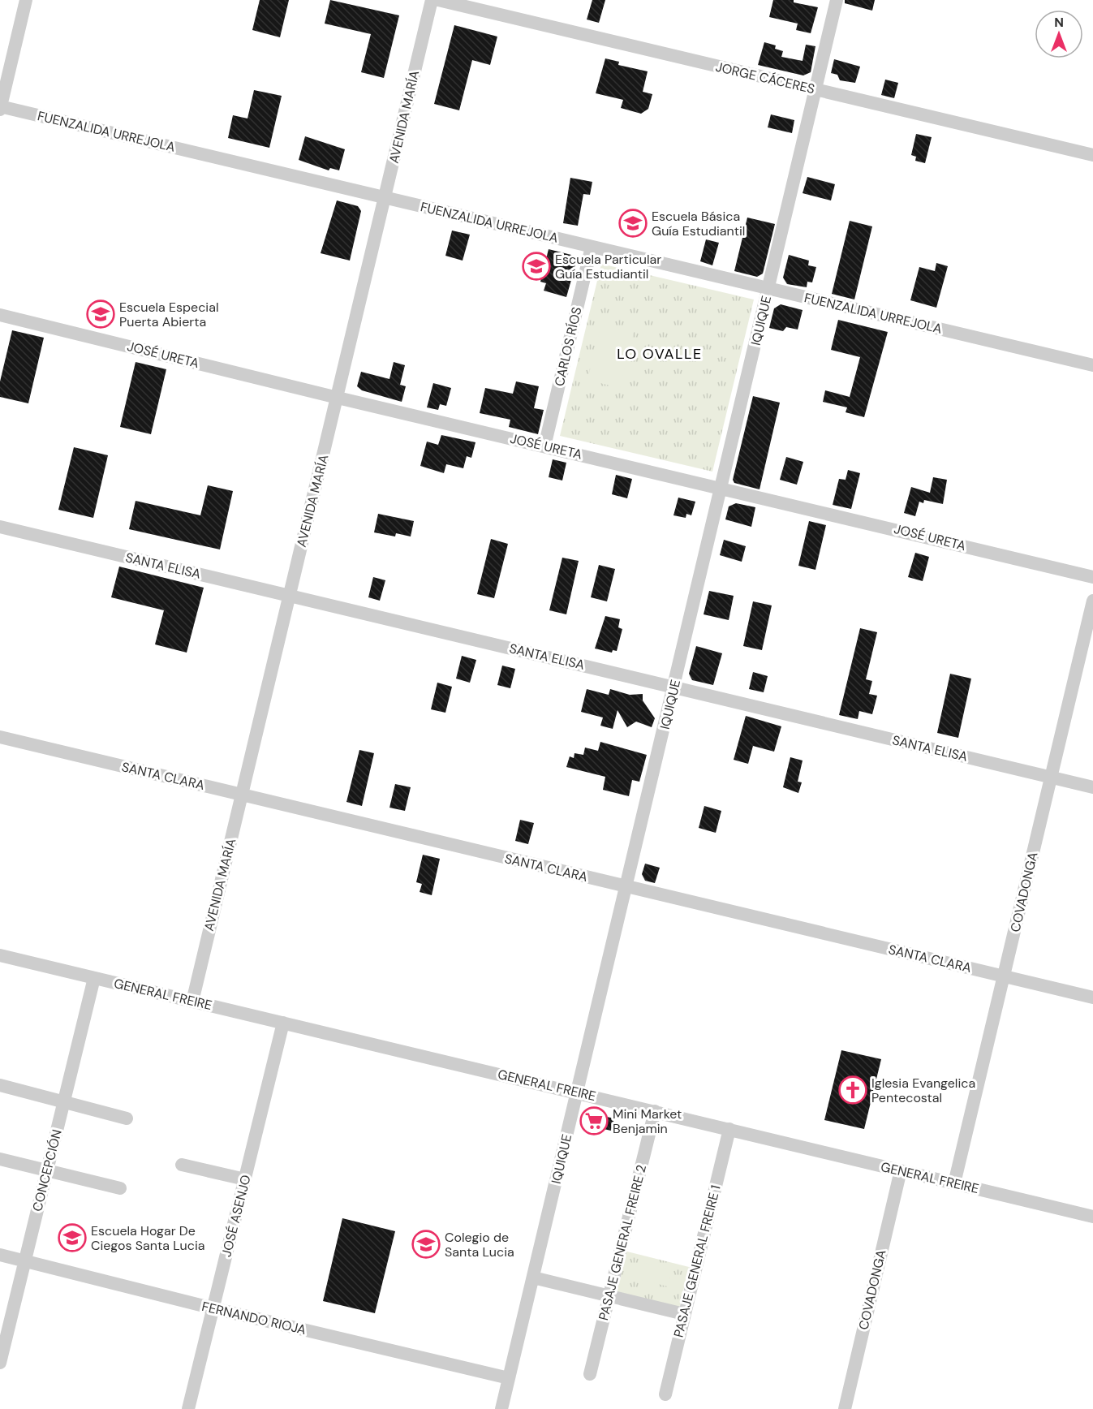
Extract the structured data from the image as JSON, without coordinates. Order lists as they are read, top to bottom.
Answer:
{
  "streets": {
    "street": [
      "JORGE CÁCERES",
      "AVENIDA MARÍA",
      "FUENZALIDA URREJOLA",
      "IQUIQUE",
      "CARLOS RÍOS",
      "JOSÉ URETA",
      "SANTA ELISA",
      "SANTA CLARA",
      "COVADONGA",
      "GENERAL FREIRE",
      "CONCEPCIÓN",
      "JOSÉ ASENJO",
      "PASAJE GENERAL FREIRE 2",
      "PASAJE GENERAL FREIRE 1",
      "FERNANDO RIOJA"
    ]
  },
  "crossings": [
    ["JORGE CÁCERES", "IQUIQUE"],
    ["AVENIDA MARÍA", "FUENZALIDA URREJOLA"],
    ["AVENIDA MARÍA", "JOSÉ URETA"],
    ["AVENIDA MARÍA", "SANTA ELISA"],
    ["AVENIDA MARÍA", "SANTA CLARA"],
    ["AVENIDA MARÍA", "GENERAL FREIRE"],
    ["FUENZALIDA URREJOLA", "IQUIQUE"],
    ["FUENZALIDA URREJOLA", "CARLOS RÍOS"],
    ["IQUIQUE", "JOSÉ URETA"],
    ["IQUIQUE", "SANTA ELISA"],
    ["IQUIQUE", "SANTA CLARA"],
    ["IQUIQUE", "GENERAL FREIRE"],
    ["IQUIQUE", "FERNANDO RIOJA"],
    ["CARLOS RÍOS", "JOSÉ URETA"],
    ["SANTA ELISA", "COVADONGA"],
    ["SANTA CLARA", "COVADONGA"],
    ["COVADONGA", "GENERAL FREIRE"],
    ["GENERAL FREIRE", "CONCEPCIÓN"],
    ["GENERAL FREIRE", "JOSÉ ASENJO"],
    ["GENERAL FREIRE", "PASAJE GENERAL FREIRE 2"],
    ["GENERAL FREIRE", "PASAJE GENERAL FREIRE 1"],
    ["CONCEPCIÓN", "FERNANDO RIOJA"],
    ["JOSÉ ASENJO", "FERNANDO RIOJA"]
  ],
  "districts": ["LO OVALLE"],
  "places": {
    "school or university": [
      "Escuela Básica Guía Estudiantil",
      "Escuela Particular Guía Estudiantil",
      "Escuela Especial Puerta Abierta",
      "Escuela Hogar De Ciegos Santa Lucia",
      "Colegio de Santa Lucia"
    ],
    "church": ["Iglesia Evangelica Pentecostal"],
    "supermarket": ["Mini Market Benjamin"]
  },
  "north": "top"
}
